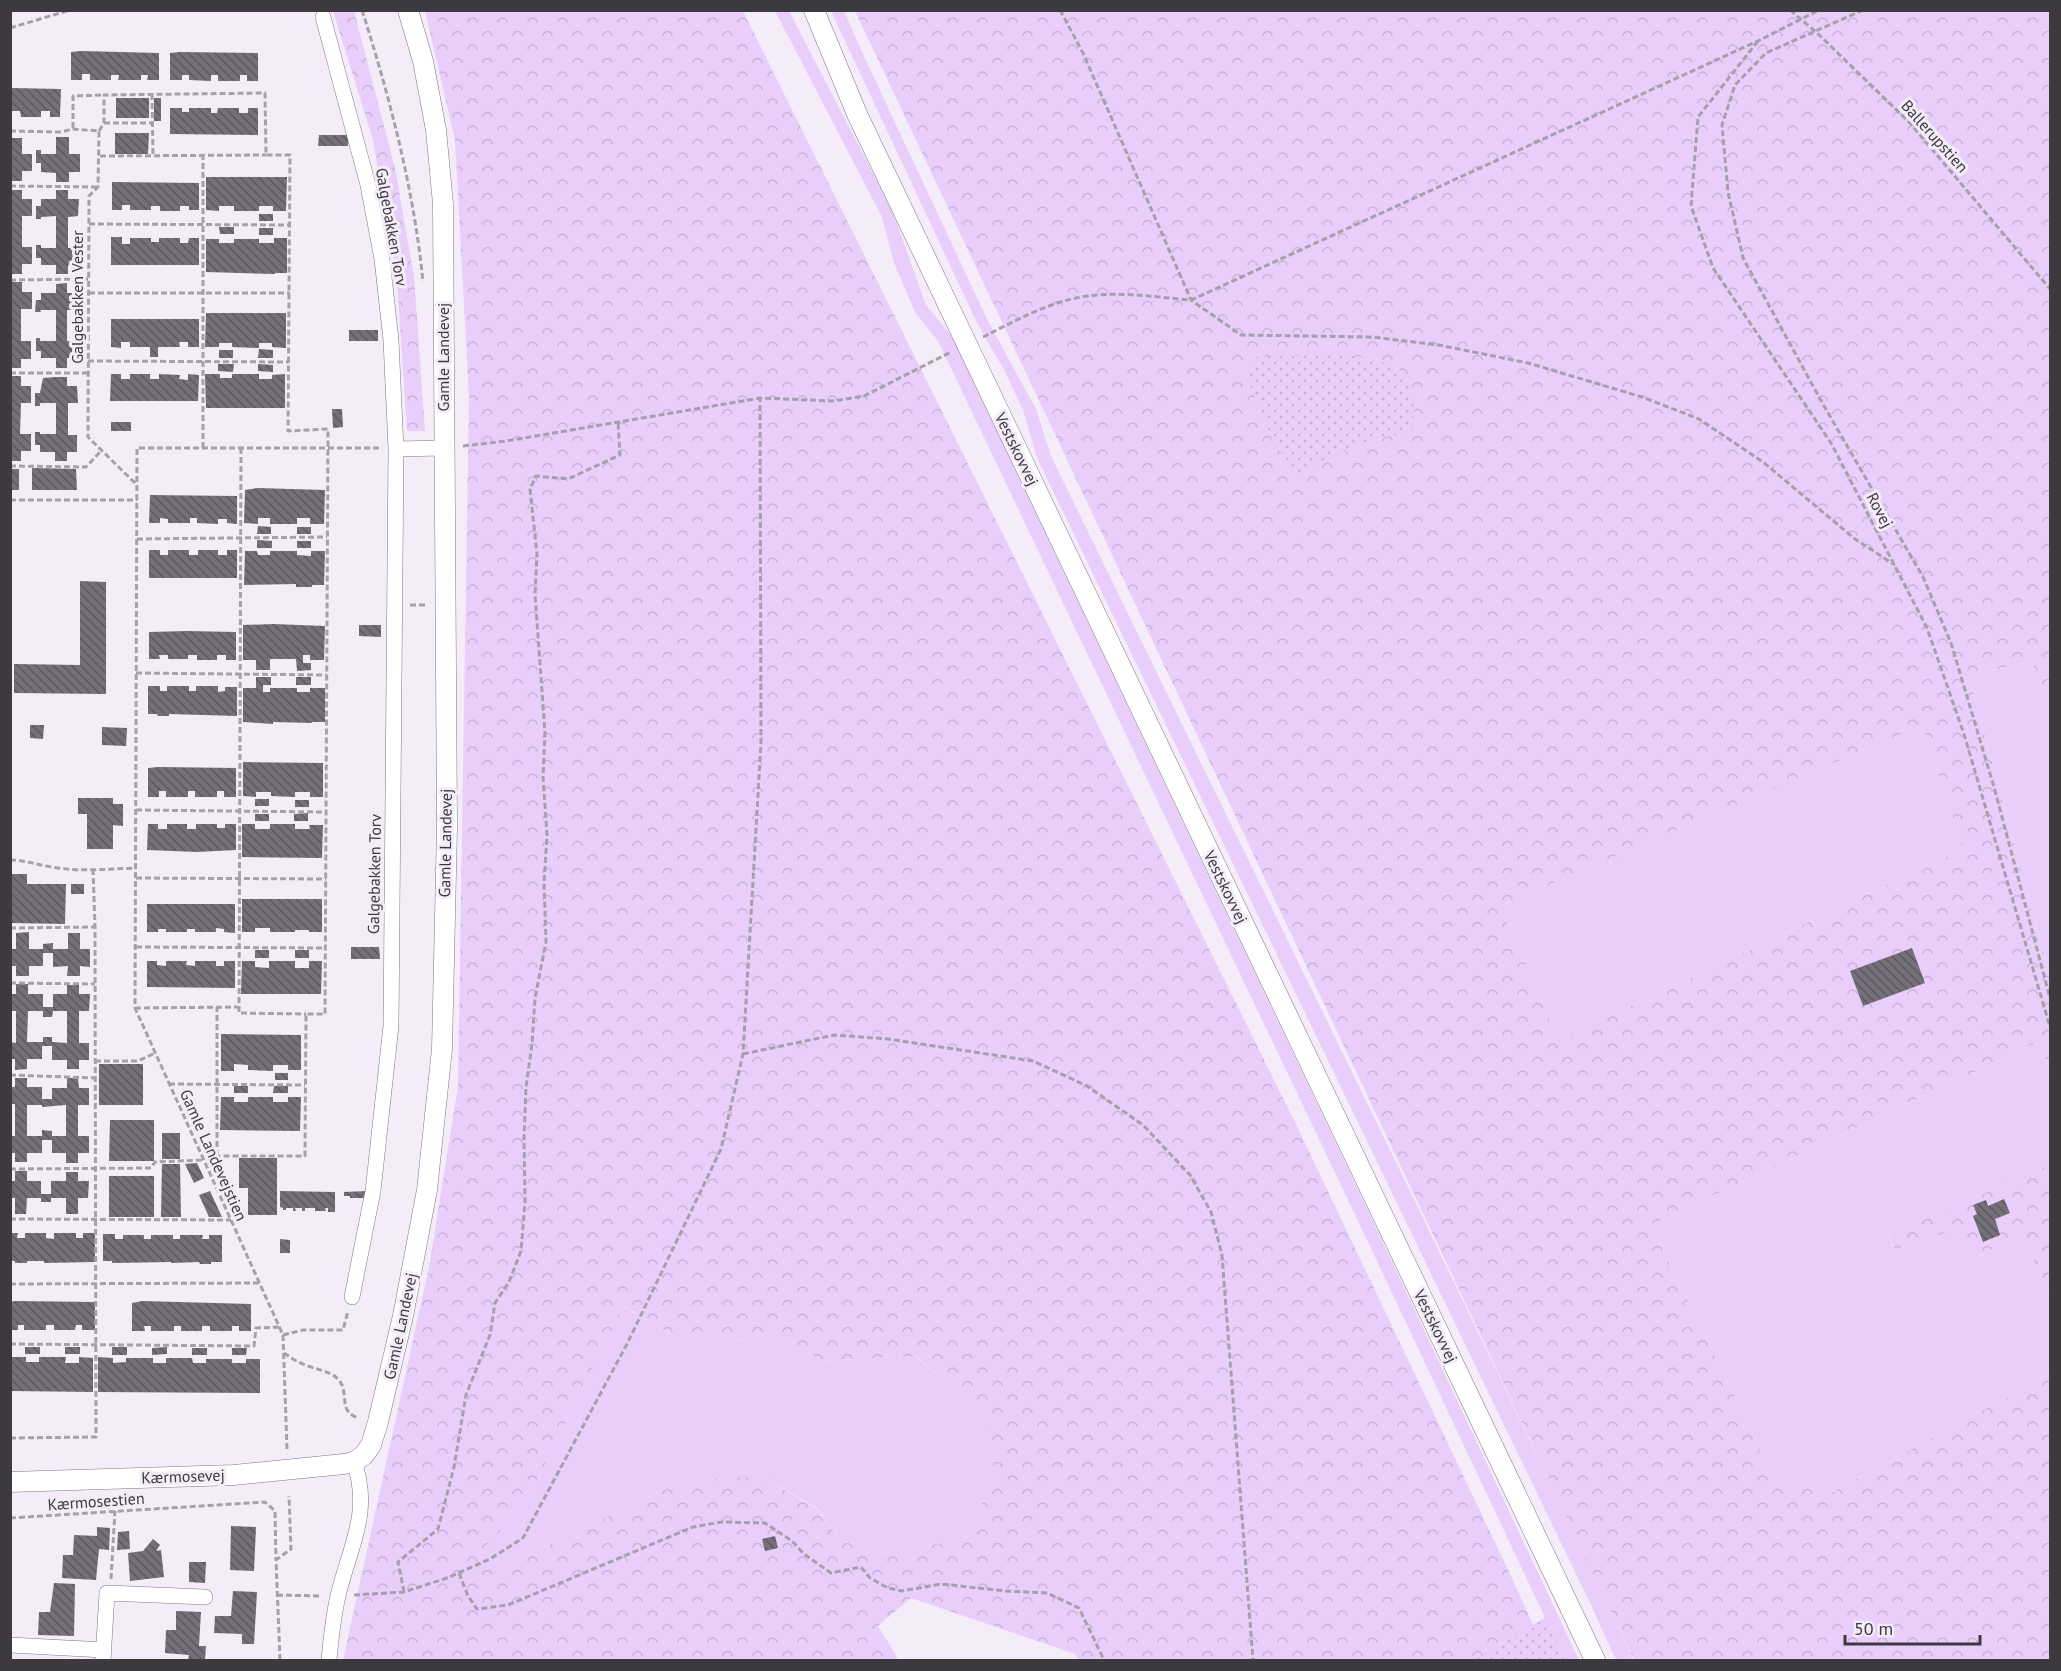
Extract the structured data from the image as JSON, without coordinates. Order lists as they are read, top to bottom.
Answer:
{
  "streets": {
    "street": [
      "Galgebakken Torv",
      "Gamle Landevej",
      "Vestskovvej",
      "Kærmosevej"
    ],
    "path": [
      "Ballerupstien",
      "Galgebakken Vester",
      "Rovej",
      "Gamle Landevejstien",
      "Kærmosestien"
    ]
  },
  "crossings": [
    ["Gamle Landevej", "Kærmosevej"]
  ],
  "scale_bar": "50 m"
}
